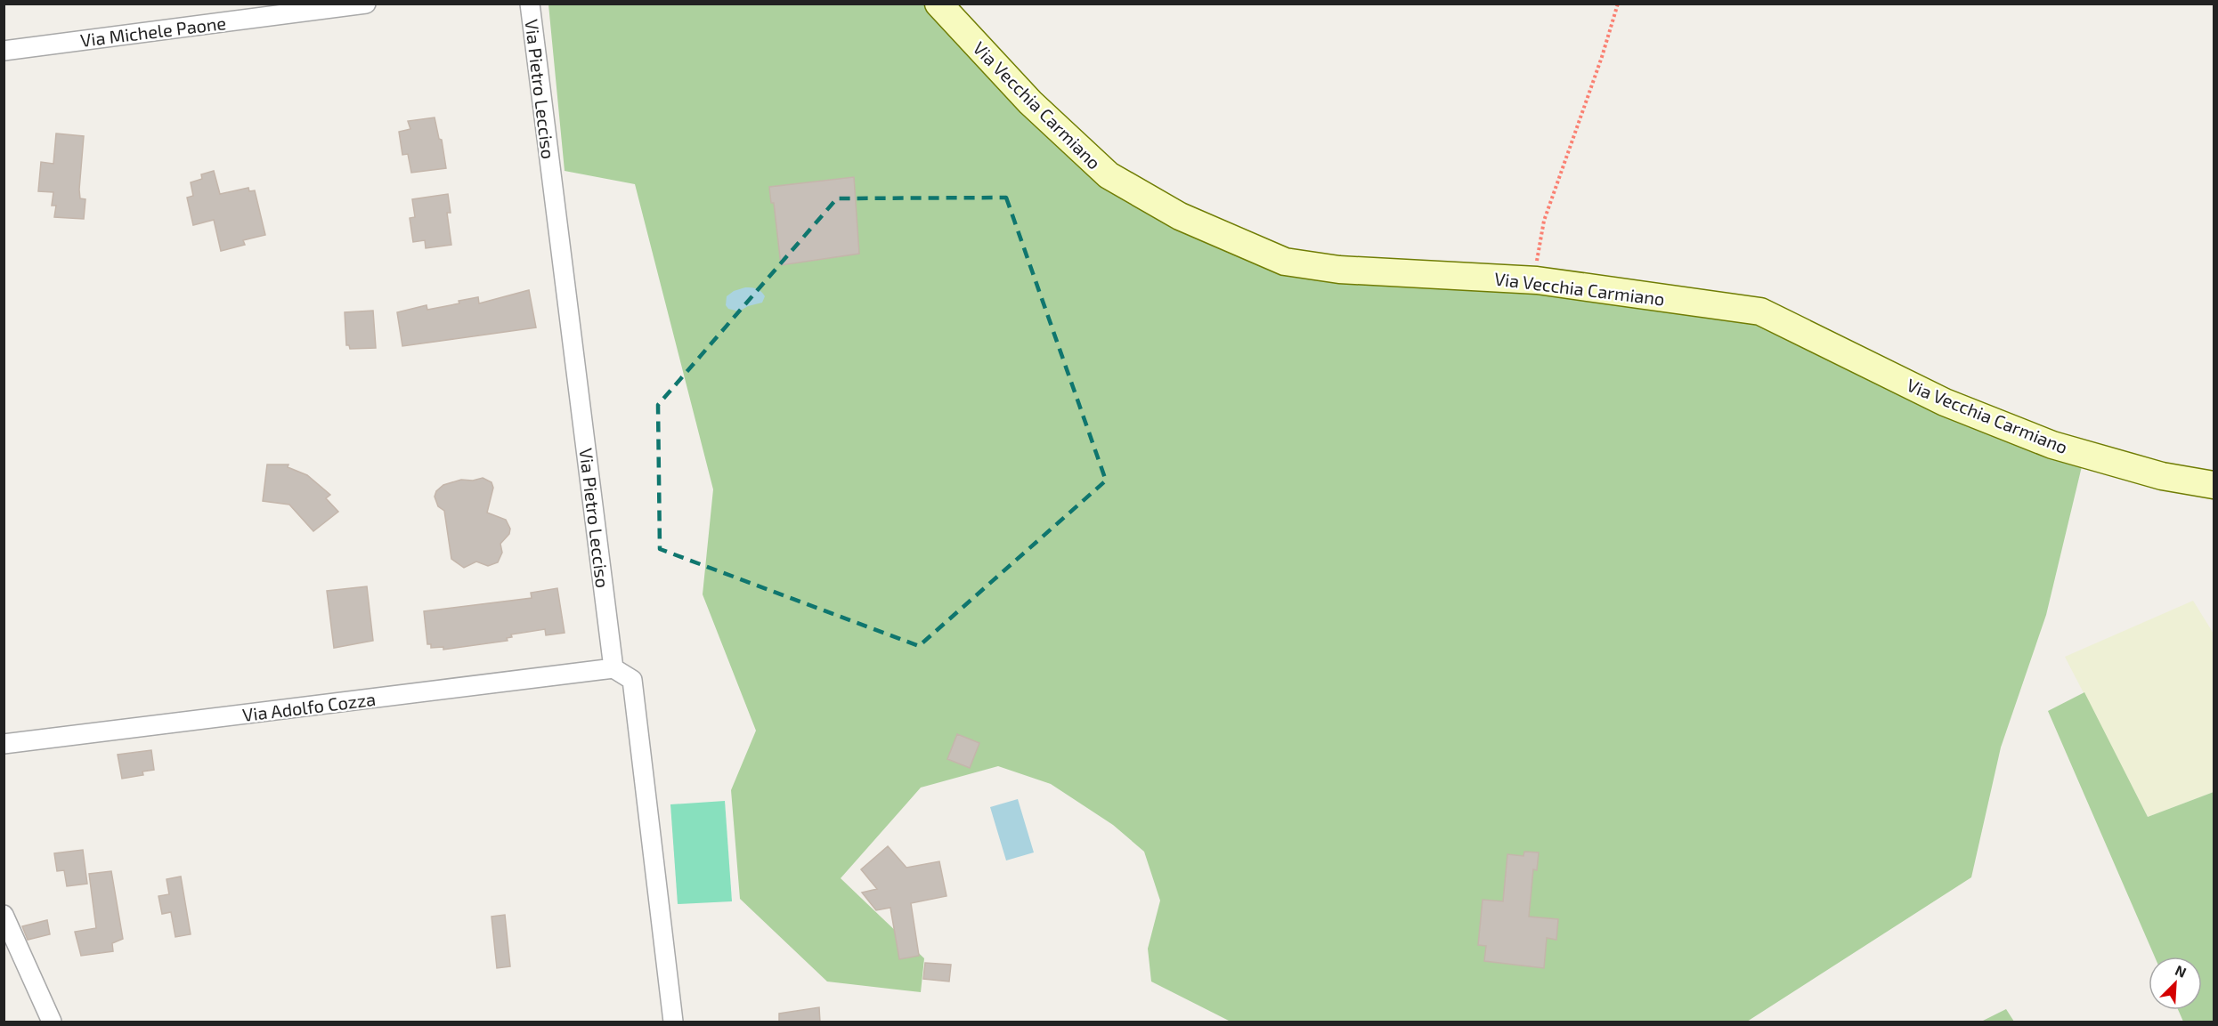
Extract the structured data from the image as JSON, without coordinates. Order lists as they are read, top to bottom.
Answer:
{
  "streets": {
    "street": [
      "Via Michele Paone",
      "Via Pietro Lecciso",
      "Via Vecchia Carmiano",
      "Via Adolfo Cozza"
    ]
  },
  "crossings": [
    ["Via Pietro Lecciso", "Via Adolfo Cozza"]
  ],
  "north": "top right"
}
